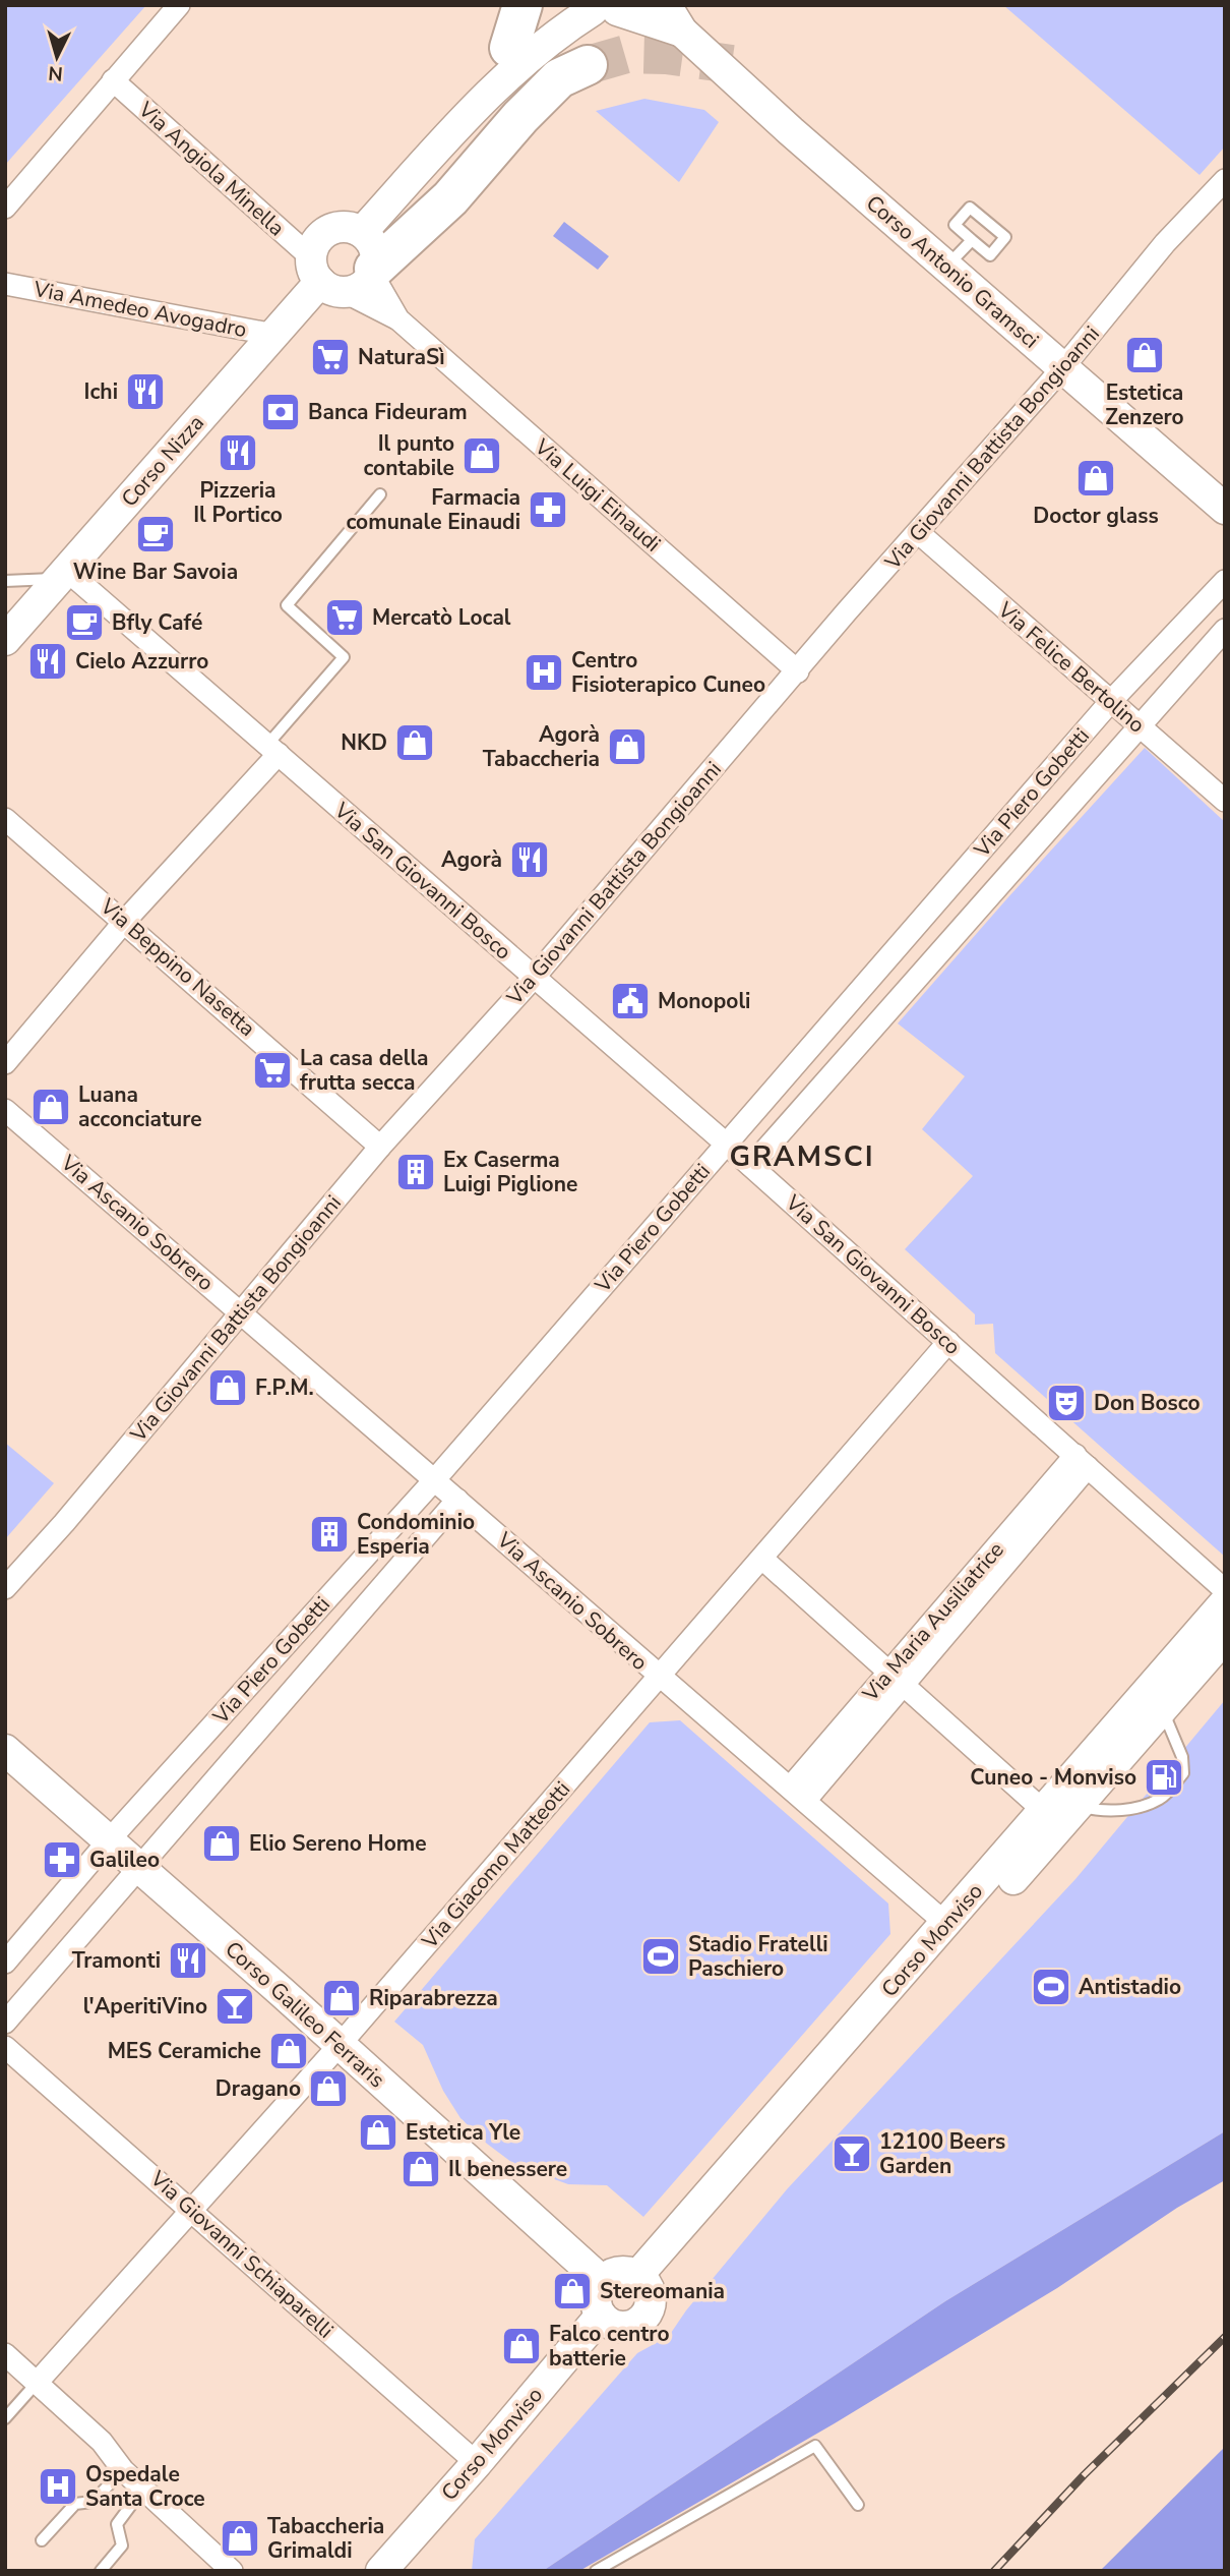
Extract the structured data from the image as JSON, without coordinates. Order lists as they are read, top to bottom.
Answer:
{
  "streets": {
    "main road": [
      "Corso Antonio Gramsci",
      "Corso Nizza",
      "Corso Monviso",
      "Corso Galileo Ferraris"
    ],
    "street": [
      "Via Angiola Minella",
      "Via Amedeo Avogadro",
      "Via Giovanni Battista Bongioanni",
      "Via Luigi Einaudi",
      "Via Felice Bertolino",
      "Via Piero Gobetti",
      "Via San Giovanni Bosco",
      "Via Beppino Nasetta",
      "Via Ascanio Sobrero",
      "Via Maria Ausiliatrice",
      "Via Giacomo Matteotti",
      "Via Giovanni Schiaparelli"
    ]
  },
  "crossings": [
    ["Via Angiola Minella", "Corso Nizza"],
    ["Via Angiola Minella", "Via Luigi Einaudi"],
    ["Corso Antonio Gramsci", "Via Giovanni Battista Bongioanni"],
    ["Via Amedeo Avogadro", "Corso Nizza"],
    ["Via Giovanni Battista Bongioanni", "Via Luigi Einaudi"],
    ["Via Giovanni Battista Bongioanni", "Via Felice Bertolino"],
    ["Via Giovanni Battista Bongioanni", "Via San Giovanni Bosco"],
    ["Via Giovanni Battista Bongioanni", "Via Beppino Nasetta"],
    ["Via Giovanni Battista Bongioanni", "Via Ascanio Sobrero"],
    ["Corso Nizza", "Via Luigi Einaudi"],
    ["Corso Nizza", "Via San Giovanni Bosco"],
    ["Via Felice Bertolino", "Via Piero Gobetti"],
    ["Via Piero Gobetti", "Via San Giovanni Bosco"],
    ["Via Piero Gobetti", "Via Ascanio Sobrero"],
    ["Via Piero Gobetti", "Corso Galileo Ferraris"],
    ["Via San Giovanni Bosco", "Via Maria Ausiliatrice"],
    ["Via San Giovanni Bosco", "Via Giacomo Matteotti"],
    ["Via Ascanio Sobrero", "Via Maria Ausiliatrice"],
    ["Via Ascanio Sobrero", "Via Giacomo Matteotti"],
    ["Via Ascanio Sobrero", "Corso Monviso"],
    ["Via Giacomo Matteotti", "Corso Galileo Ferraris"],
    ["Via Giacomo Matteotti", "Via Giovanni Schiaparelli"],
    ["Corso Monviso", "Corso Galileo Ferraris"],
    ["Corso Monviso", "Via Giovanni Schiaparelli"]
  ],
  "districts": ["GRAMSCI"],
  "places": {
    "shop": [
      "Estetica Zenzero",
      "Il punto contabile",
      "Doctor glass",
      "NKD",
      "Agorà Tabaccheria",
      "Luana acconciature",
      "F.P.M.",
      "Elio Sereno Home",
      "Riparabrezza",
      "MES Ceramiche",
      "Dragano",
      "Estetica Yle",
      "Il benessere",
      "Stereomania",
      "Falco centro batterie",
      "Tabaccheria Grimaldi"
    ],
    "supermarket": ["NaturaSì", "Mercatò Local", "La casa della frutta secca"],
    "restaurant": [
      "Ichi",
      "Pizzeria Il Portico",
      "Cielo Azzurro",
      "Agorà",
      "Tramonti"
    ],
    "bank": ["Banca Fideuram"],
    "pharmacy": ["Farmacia comunale Einaudi", "Galileo"],
    "cafe": ["Wine Bar Savoia", "Bfly Café"],
    "hospital": ["Centro Fisioterapico Cuneo", "Ospedale Santa Croce"],
    "public building": ["Monopoli"],
    "building": ["Ex Caserma Luigi Piglione", "Condominio Esperia"],
    "theatre": ["Don Bosco"],
    "fuel station": ["Cuneo - Monviso"],
    "sports": ["Stadio Fratelli Paschiero", "Antistadio"],
    "bar": ["l'AperitiVino", "12100 Beers Garden"]
  },
  "north": "bottom"
}
